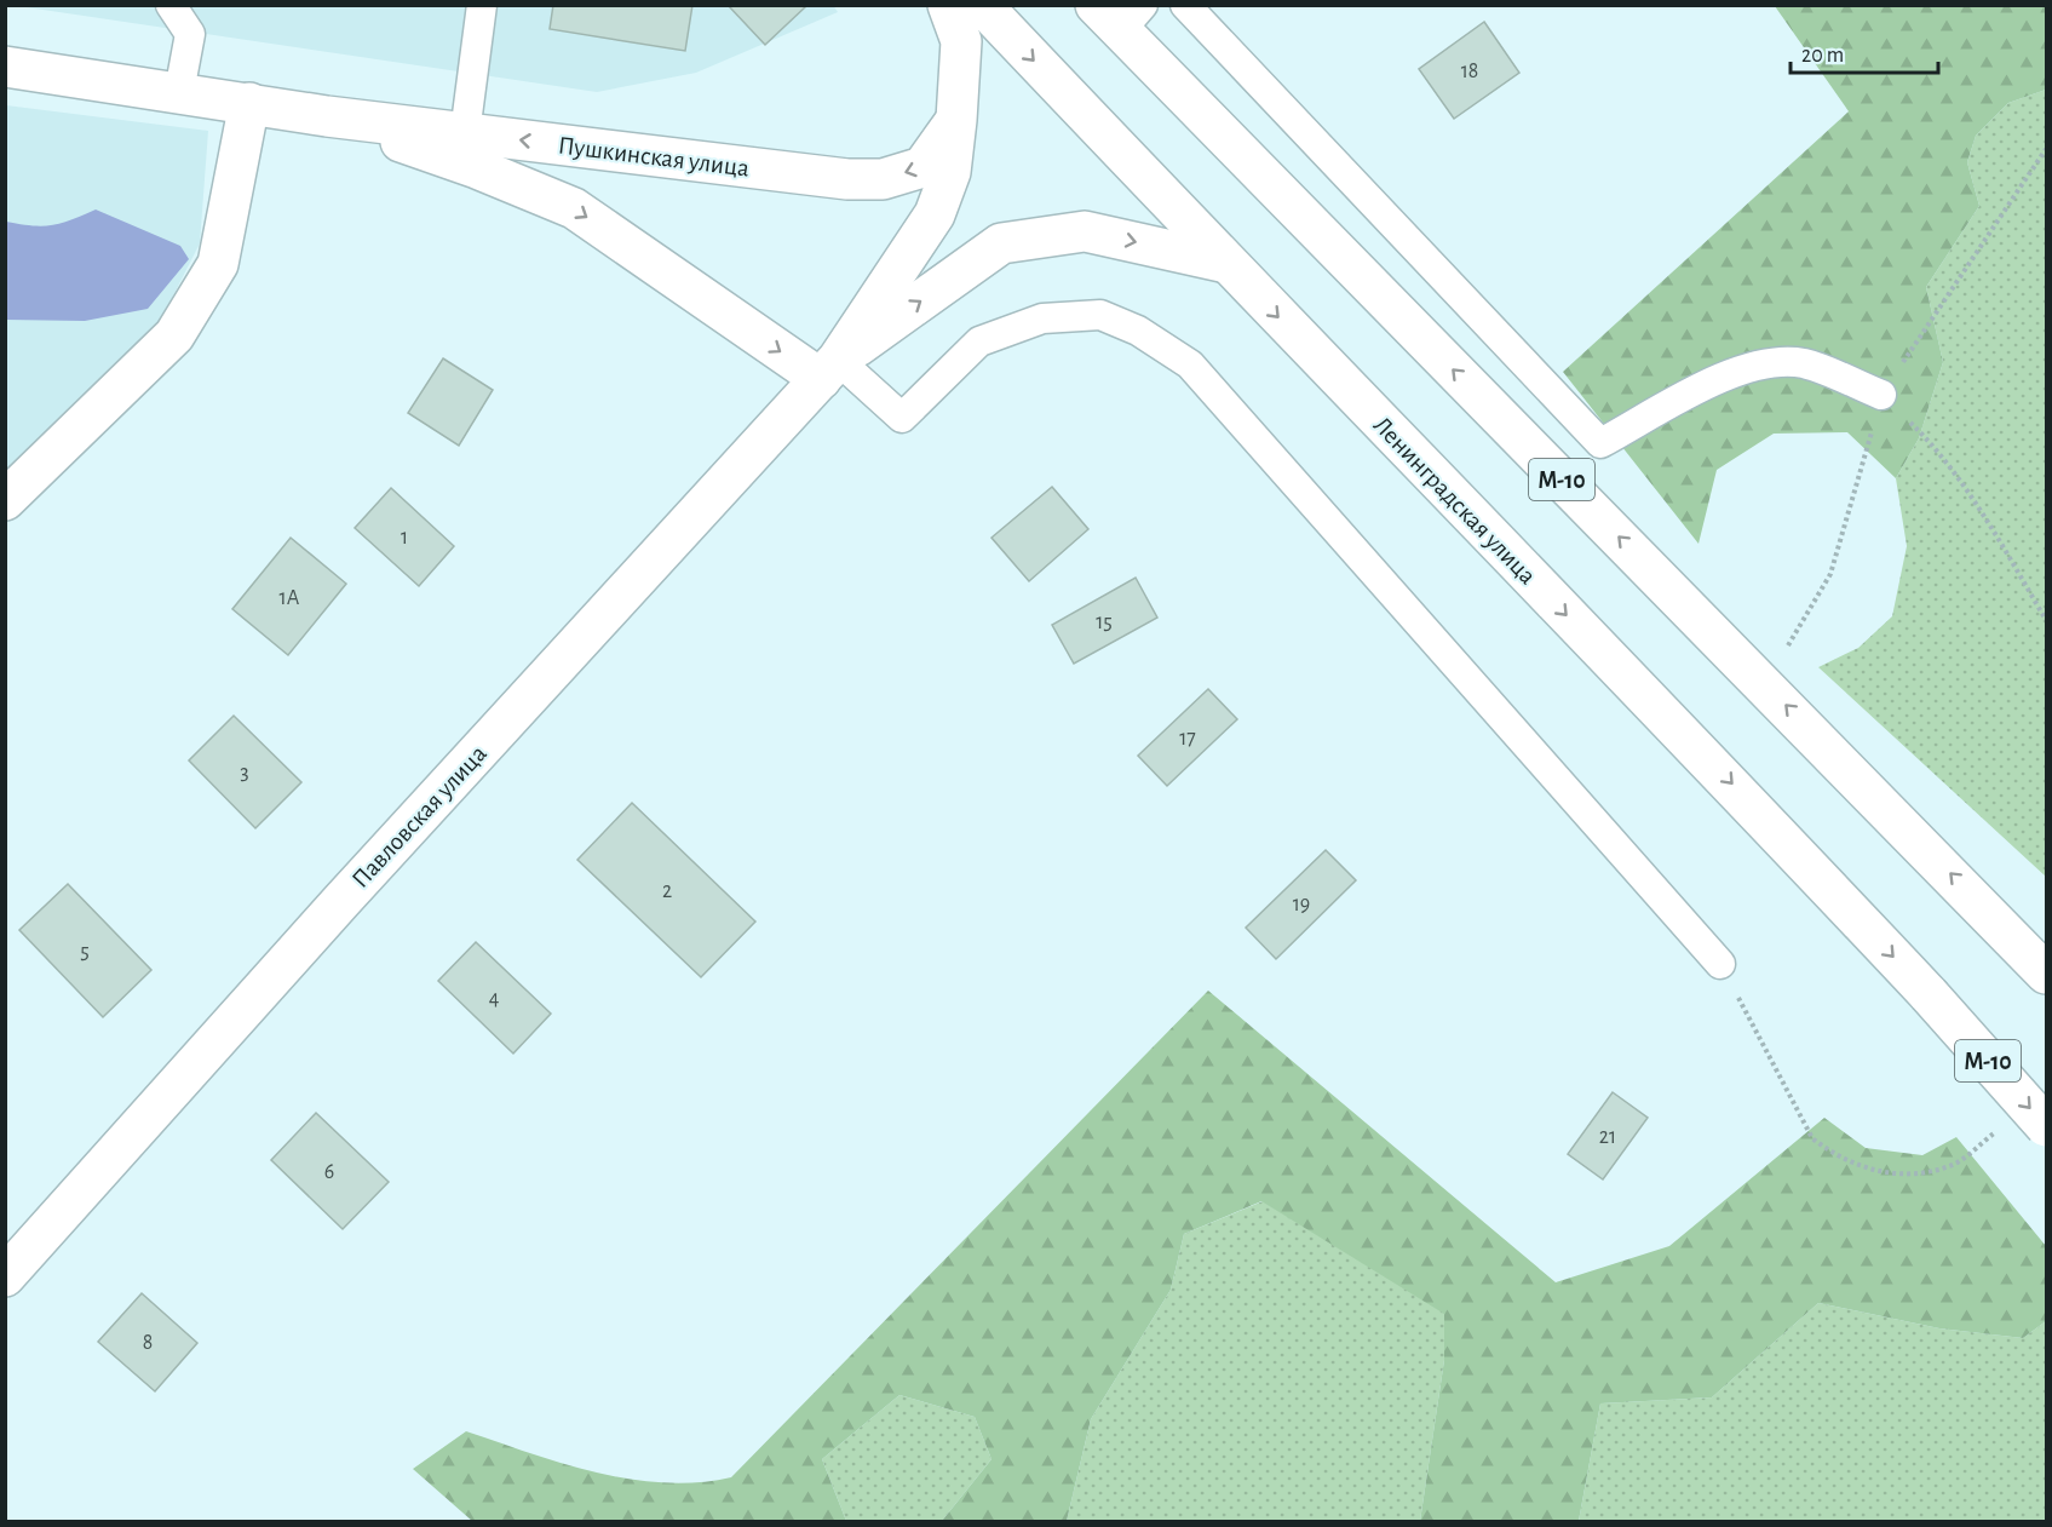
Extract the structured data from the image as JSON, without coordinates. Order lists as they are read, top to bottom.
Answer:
{
  "streets": {
    "main road": [
      "Пушкинская улица",
      "М-10",
      "Ленинградская улица",
      "Павловская улица"
    ]
  },
  "crossings": [
    ["Пушкинская улица", "Павловская улица"]
  ],
  "house_numbers": [
    "18",
    "1",
    "1А",
    "15",
    "17",
    "3",
    "2",
    "19",
    "5",
    "4",
    "21",
    "6",
    "8"
  ],
  "scale_bar": "20 m"
}
